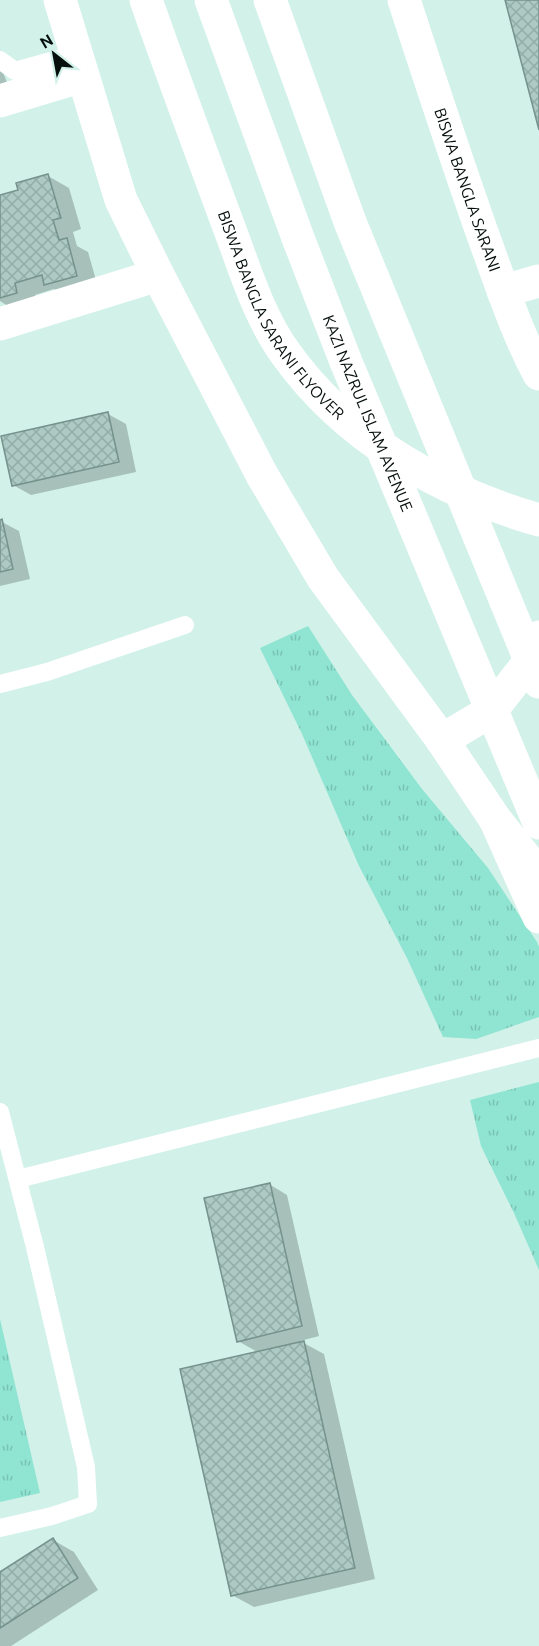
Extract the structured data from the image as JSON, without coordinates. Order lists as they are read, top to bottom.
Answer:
{
  "streets": {
    "main road": ["BISWA BANGLA SARANI", "BISWA BANGLA SARANI FLYOVER", "KAZI NAZRUL ISLAM AVENUE"]
  },
  "north": "top left"
}
